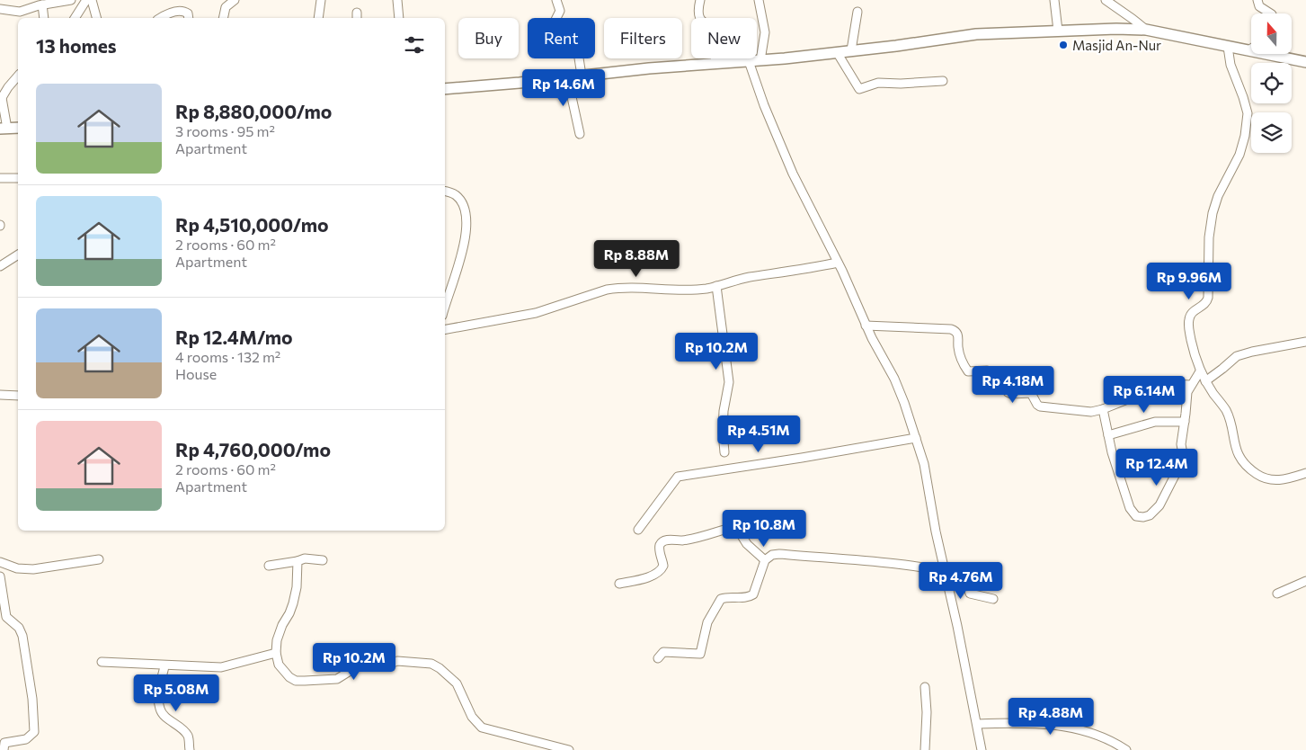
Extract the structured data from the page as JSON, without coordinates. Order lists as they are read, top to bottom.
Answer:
{
  "places": ["Masjid An-Nur"],
  "north": "top",
  "page": {
    "chip": [
      "Buy",
      "Rent",
      "Filters",
      "New"
    ],
    "heading": "13 homes",
    "price": [
      "Rp 14.6M",
      "Rp 8.88M",
      "Rp 9.96M",
      "Rp 10.2M",
      "Rp 4.18M",
      "Rp 6.14M",
      "Rp 4.51M",
      "Rp 12.4M",
      "Rp 10.8M",
      "Rp 4.76M",
      "Rp 10.2M",
      "Rp 5.08M",
      "Rp 4.88M"
    ],
    "list": [
      {
        "name": "Rp 8,880,000/mo",
        "note": "3 rooms · 95 m² · Apartment"
      },
      {
        "name": "Rp 4,510,000/mo",
        "note": "2 rooms · 60 m² · Apartment"
      },
      {
        "name": "Rp 12.4M/mo",
        "note": "4 rooms · 132 m² · House"
      },
      {
        "name": "Rp 4,760,000/mo",
        "note": "2 rooms · 60 m² · Apartment"
      }
    ]
  }
}
